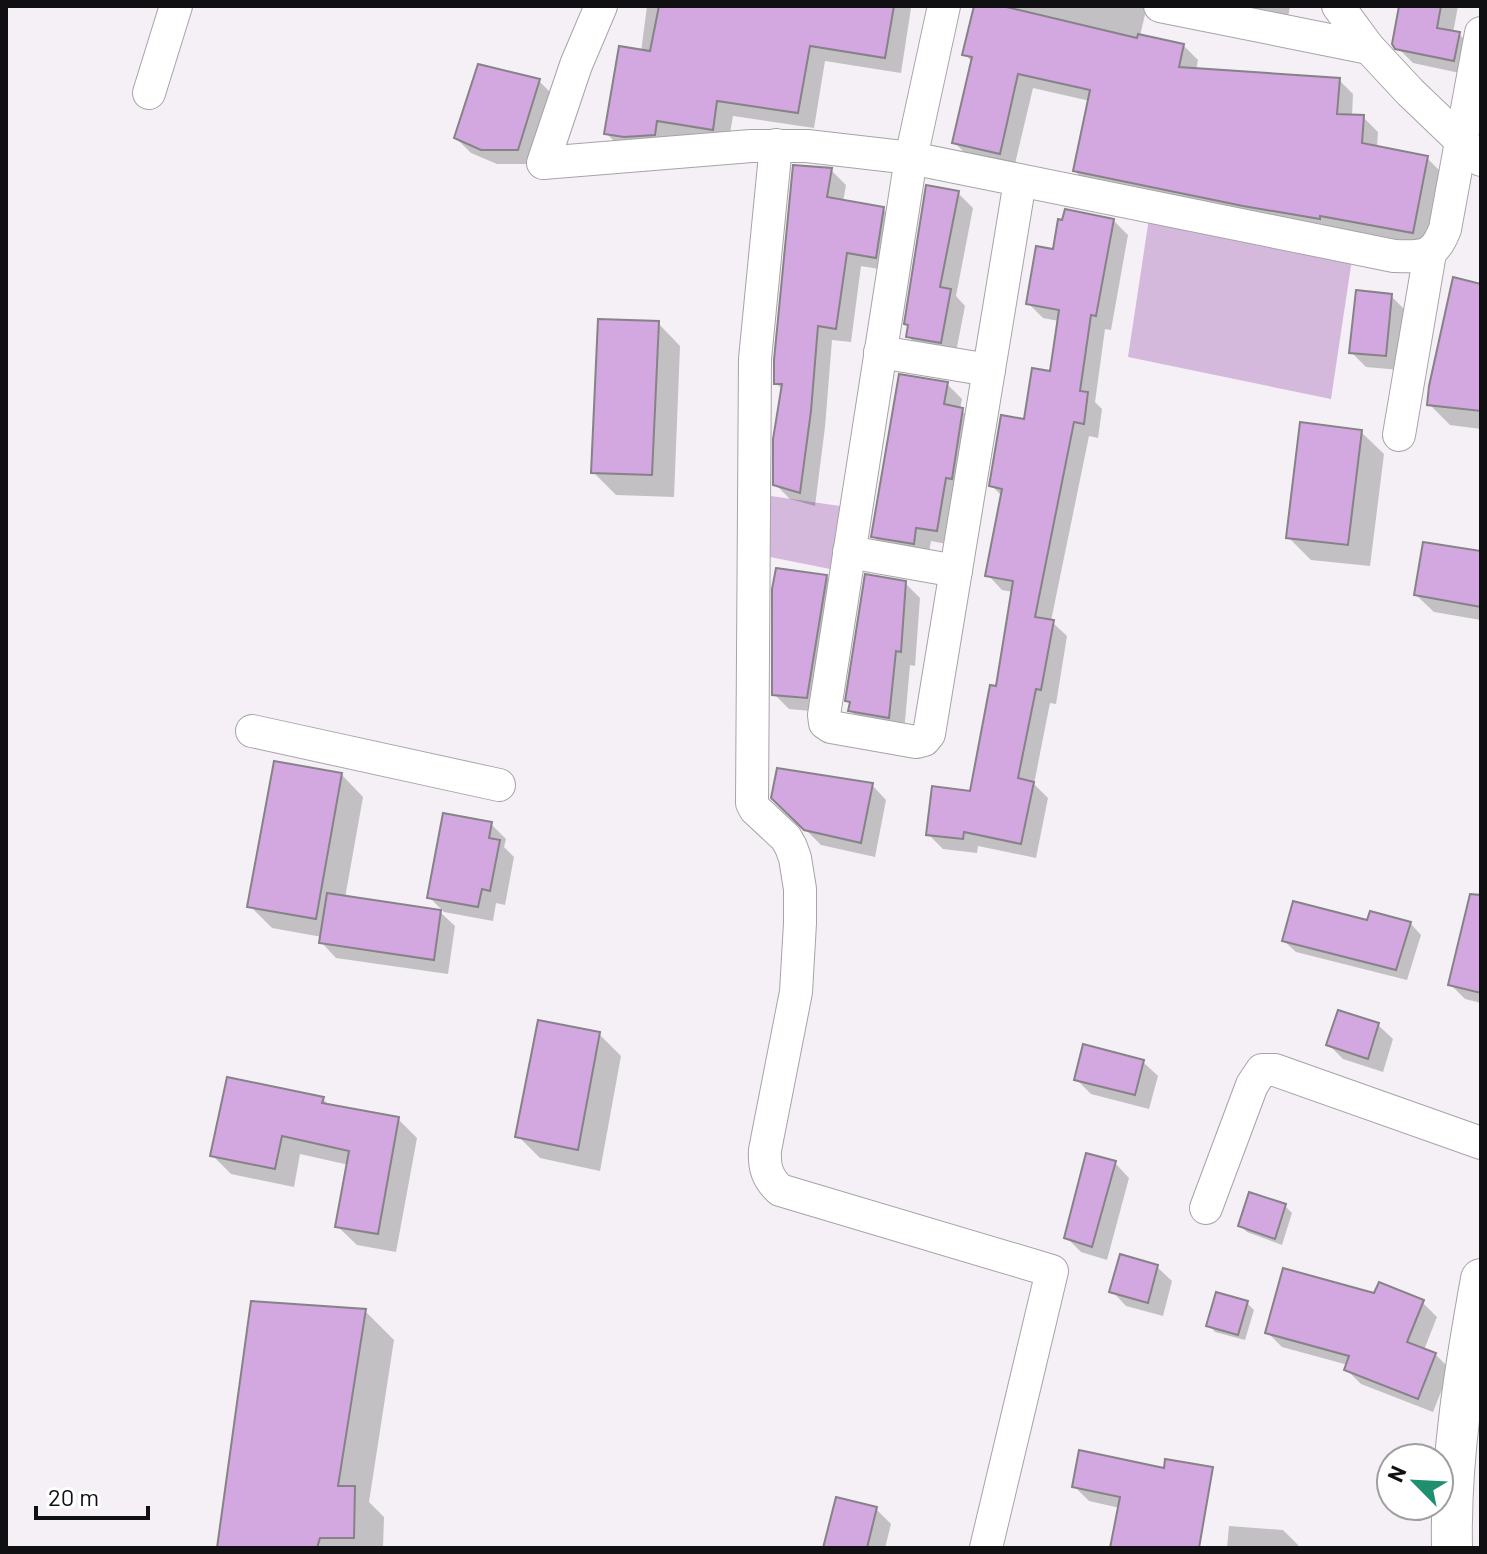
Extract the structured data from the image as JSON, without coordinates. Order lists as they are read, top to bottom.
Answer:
{
  "scale_bar": "20 m",
  "north": "top left"
}
